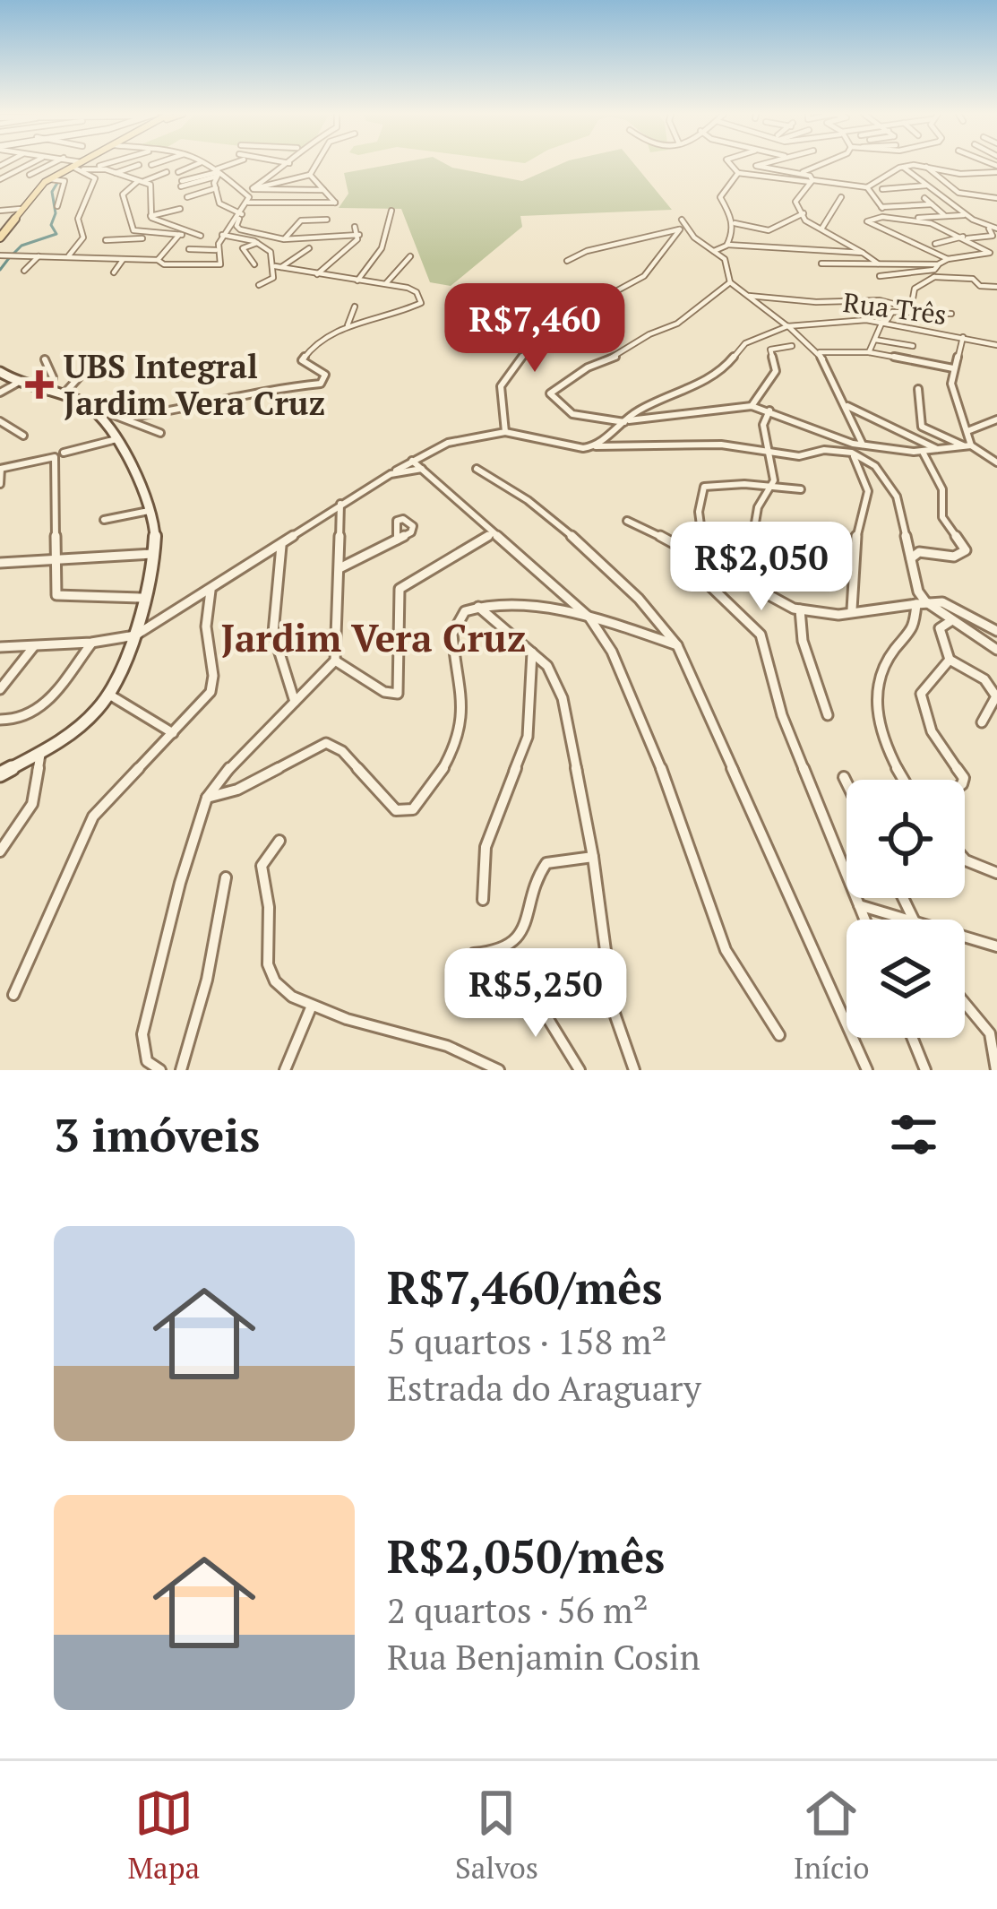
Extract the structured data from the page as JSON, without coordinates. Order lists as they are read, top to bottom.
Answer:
{
  "streets": {
    "street": ["Rua Três"]
  },
  "districts": ["Jardim Vera Cruz"],
  "places": {
    "health": ["UBS Integral Jardim Vera Cruz"]
  },
  "page": {
    "price": ["R$7,460", "R$2,050", "R$5,250"],
    "heading": "3 imóveis",
    "list": [
      {
        "name": "R$7,460/mês",
        "note": "5 quartos · 158 m² · Estrada do Araguary"
      },
      {
        "name": "R$2,050/mês",
        "note": "2 quartos · 56 m² · Rua Benjamin Cosin"
      }
    ],
    "tabs": ["Mapa", "Salvos", "Início"]
  }
}
